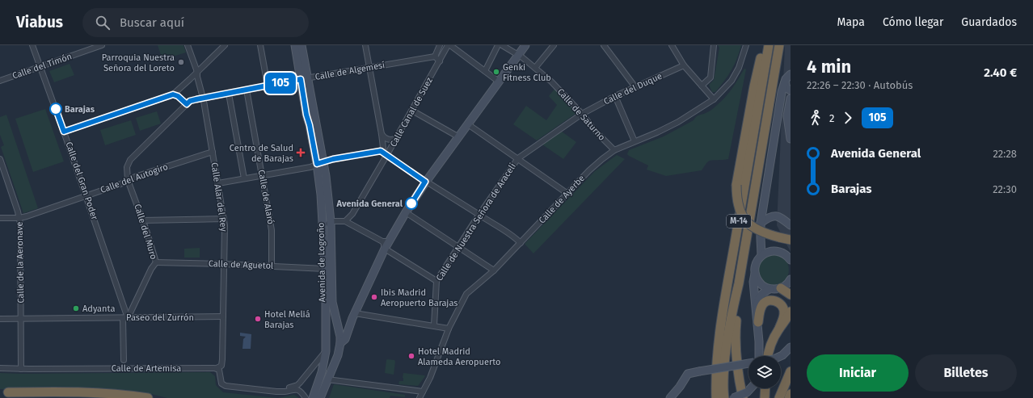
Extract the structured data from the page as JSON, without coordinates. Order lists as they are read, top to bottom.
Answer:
{
  "streets": {
    "highway": ["M-14"],
    "street": [
      "Calle del Timón",
      "Calle de Algemesí",
      "Calle del Duque",
      "Calle Canal de Suez",
      "Calle de Saturno",
      "Calle del Autogiro",
      "Calle del Gran Poder",
      "Calle Alar del Rey",
      "Calle de Alaró",
      "Calle de Ayerbe",
      "Calle de Nuestra Señora de Araceli",
      "Calle del Muro",
      "Calle de la Aeronave",
      "Avenida de Logroño",
      "Calle de Aguetol",
      "Paseo del Zurrón",
      "Calle de Artemisa"
    ]
  },
  "crossings": [
    ["Calle del Timón", "Calle del Gran Poder"],
    ["Calle de Algemesí", "Calle del Autogiro"],
    ["Calle de Algemesí", "Calle Alar del Rey"],
    ["Calle de Algemesí", "Calle de Alaró"],
    ["Calle de Algemesí", "Calle del Muro"],
    ["Calle de Algemesí", "Avenida de Logroño"],
    ["Calle del Duque", "Calle de Saturno"],
    ["Calle del Duque", "Calle de Nuestra Señora de Araceli"],
    ["Calle de Saturno", "Calle de Ayerbe"],
    ["Calle de Saturno", "Calle de Nuestra Señora de Araceli"],
    ["Calle del Autogiro", "Calle del Gran Poder"],
    ["Calle del Autogiro", "Calle Alar del Rey"],
    ["Calle del Autogiro", "Calle del Muro"],
    ["Calle del Autogiro", "Calle de la Aeronave"],
    ["Calle del Gran Poder", "Calle del Muro"],
    ["Calle del Gran Poder", "Paseo del Zurrón"],
    ["Calle Alar del Rey", "Calle de Aguetol"],
    ["Calle Alar del Rey", "Paseo del Zurrón"],
    ["Calle Alar del Rey", "Calle de Artemisa"],
    ["Calle de Alaró", "Calle de Aguetol"],
    ["Calle del Muro", "Calle de Aguetol"],
    ["Calle del Muro", "Paseo del Zurrón"],
    ["Calle de la Aeronave", "Paseo del Zurrón"],
    ["Calle de la Aeronave", "Calle de Artemisa"],
    ["Avenida de Logroño", "Calle de Aguetol"]
  ],
  "places": {
    "other": [
      "Parroquia Nuestra Señora del Loreto",
      "Genki Fitness Club",
      "Barajas",
      "Avenida General",
      "Ibis Madrid Aeropuerto Barajas",
      "Adyanta",
      "Hotel Meliá Barajas",
      "Hotel Madrid Alameda Aeropuerto"
    ],
    "health": ["Centro de Salud de Barajas"]
  },
  "lines": ["bus line 105"],
  "page": {
    "header": "Viabus",
    "search": "Buscar aquí",
    "nav": ["Mapa", "Cómo llegar", "Guardados"],
    "on_map": "105",
    "heading": ["4 min", "22:26 – 22:30 · Autobús", "2.40 €"],
    "legs": ["2", "105"],
    "list": [
      {
        "name": "Avenida General",
        "value": "22:28"
      },
      {
        "name": "Barajas",
        "value": "22:30"
      }
    ],
    "buttons": ["Iniciar", "Billetes"]
  }
}
